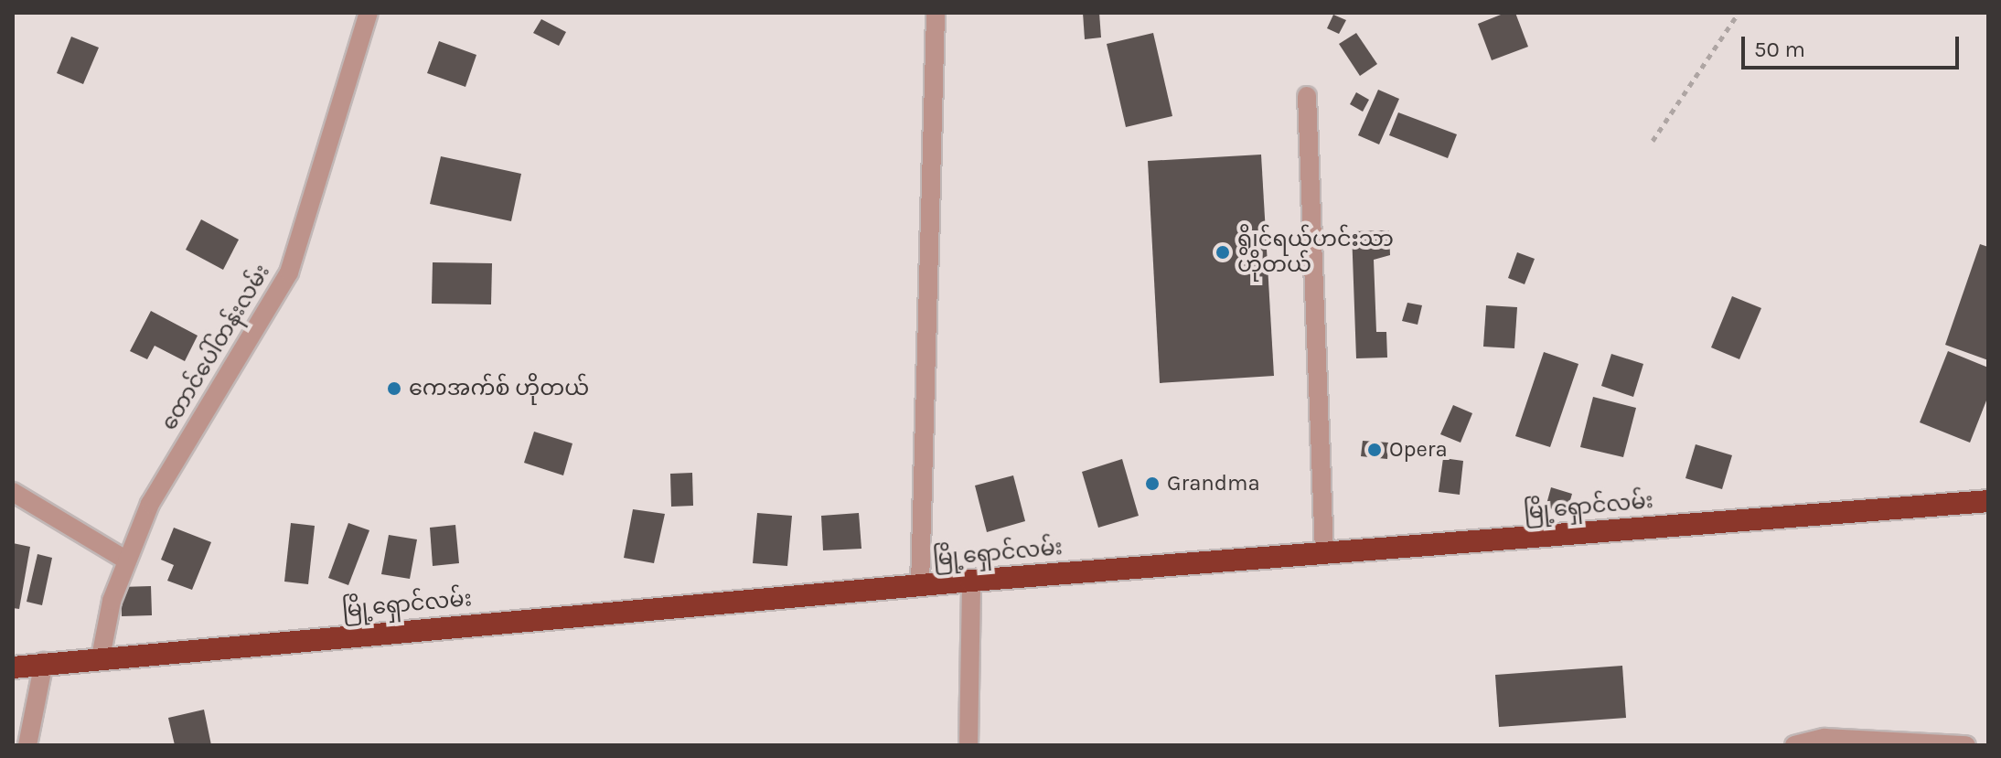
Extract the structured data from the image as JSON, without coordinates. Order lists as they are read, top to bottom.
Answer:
{
  "streets": {
    "highway": ["မြို့ရှောင်လမ်း"],
    "street": ["တောင်ပေါ်တန်းလမ်း"]
  },
  "crossings": [
    ["တောင်ပေါ်တန်းလမ်း", "မြို့ရှောင်လမ်း"]
  ],
  "places": [
    "ရွိုင်ရယ်ဟင်းသာ ဟိုတယ်",
    "ကေအက်စ် ဟိုတယ်",
    "Opera",
    "Grandma"
  ],
  "scale_bar": "50 m"
}
